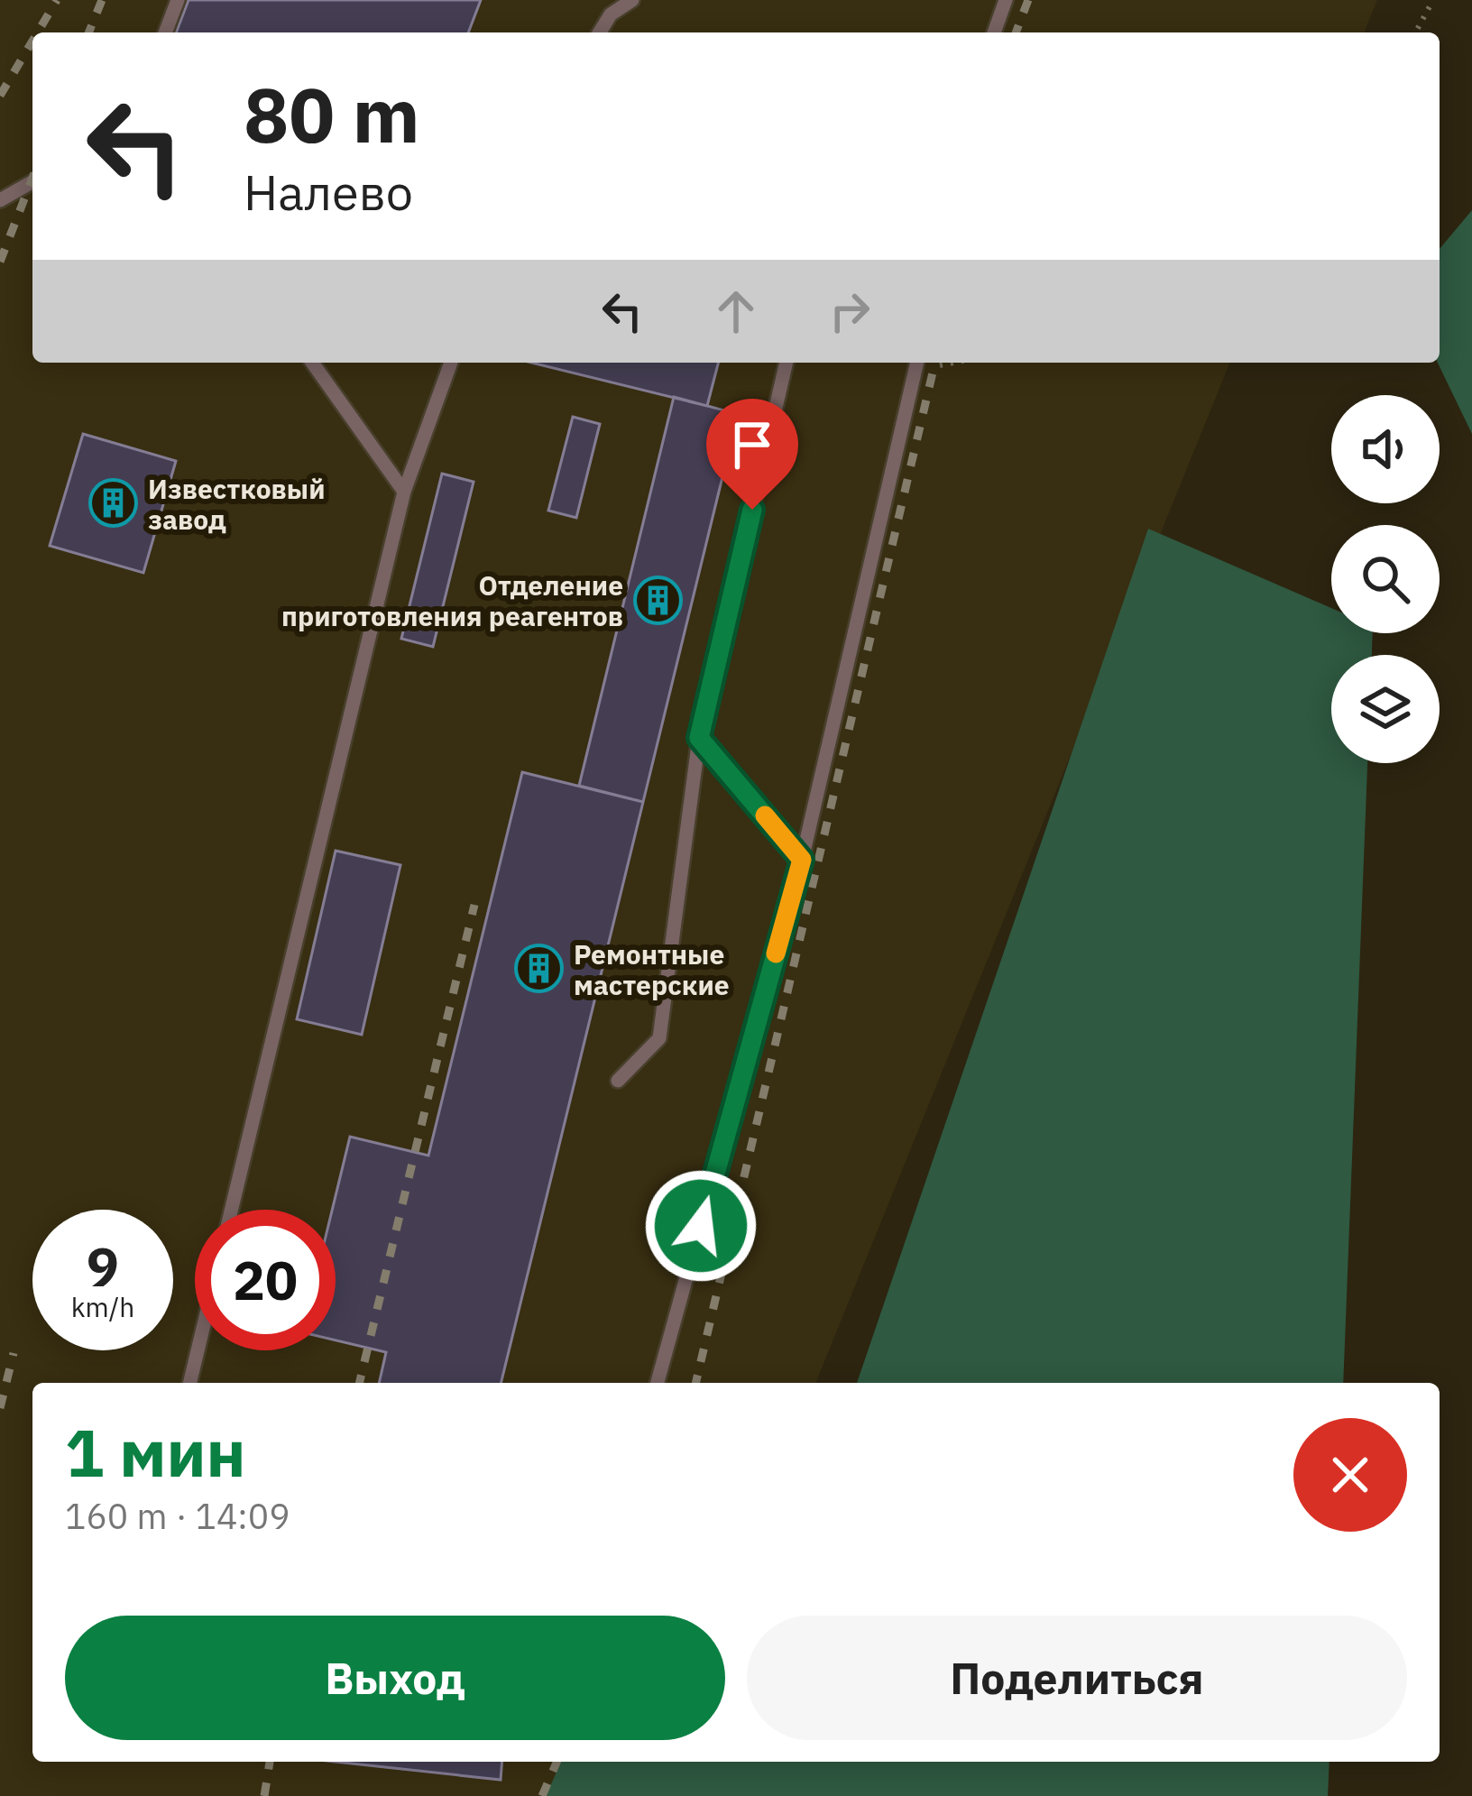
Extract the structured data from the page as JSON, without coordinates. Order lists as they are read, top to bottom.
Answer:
{
  "places": {
    "building": ["Известковый завод", "Отделение приготовления реагентов", "Ремонтные мастерские"]
  },
  "page": {
    "turn": ["80 m", "Налево"],
    "speed": "9 km/h",
    "limit": "20",
    "heading": ["1 мин", "160 m · 14:09"],
    "buttons": ["Выход", "Поделиться"]
  }
}
